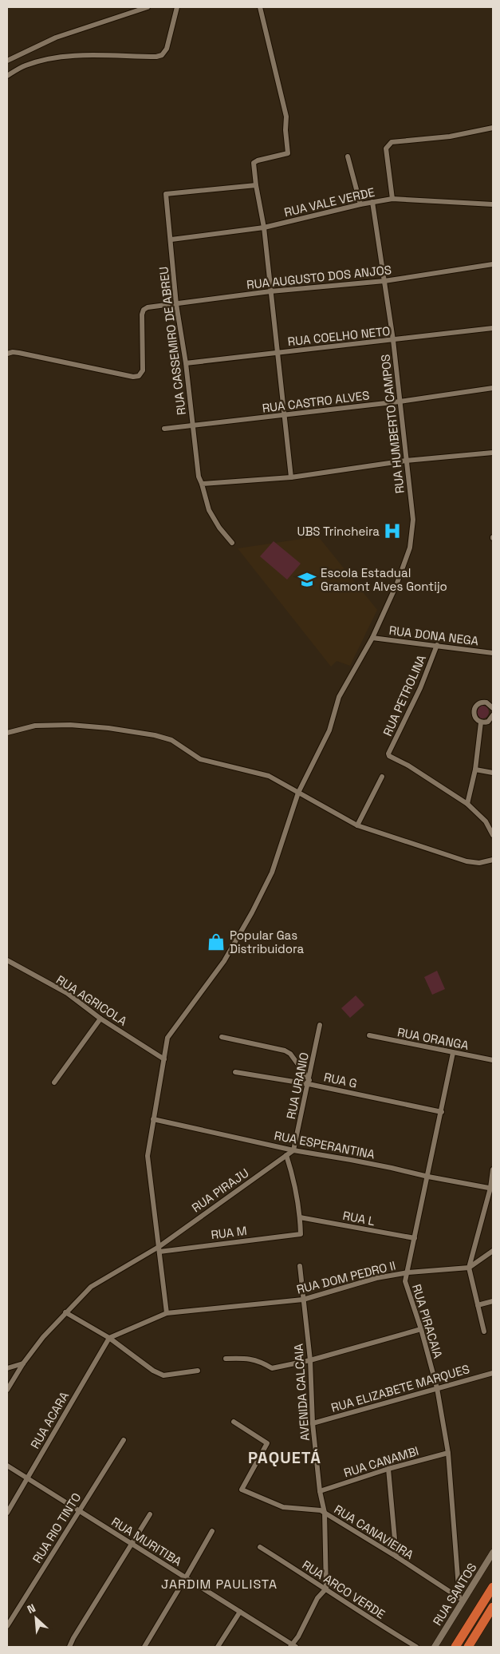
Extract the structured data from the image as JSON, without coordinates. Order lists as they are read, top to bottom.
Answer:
{
  "streets": {
    "street": [
      "RUA VALE VERDE",
      "RUA AUGUSTO DOS ANJOS",
      "RUA COELHO NETO",
      "RUA CASSEMIRO DE ABREU",
      "RUA CASTRO ALVES",
      "RUA HUMBERTO CAMPOS",
      "RUA DONA NEGA",
      "RUA PETROLINA",
      "RUA AGRICOLA",
      "RUA ORANGA",
      "RUA G",
      "RUA URANIO",
      "RUA ESPERANTINA",
      "RUA PIRAJU",
      "RUA L",
      "RUA M",
      "RUA DOM PEDRO II",
      "RUA PIRACAIA",
      "RUA ELIZABETE MARQUES",
      "AVENIDA CALCAIA",
      "RUA ACARA",
      "RUA CANAMBI",
      "RUA RIO TINTO",
      "RUA CANAVIEIRA",
      "RUA MURITIBA",
      "RUA ARCO VERDE",
      "RUA SANTOS"
    ]
  },
  "crossings": [
    ["RUA VALE VERDE", "RUA CASSEMIRO DE ABREU"],
    ["RUA VALE VERDE", "RUA HUMBERTO CAMPOS"],
    ["RUA AUGUSTO DOS ANJOS", "RUA CASSEMIRO DE ABREU"],
    ["RUA AUGUSTO DOS ANJOS", "RUA HUMBERTO CAMPOS"],
    ["RUA COELHO NETO", "RUA CASSEMIRO DE ABREU"],
    ["RUA COELHO NETO", "RUA HUMBERTO CAMPOS"],
    ["RUA CASSEMIRO DE ABREU", "RUA CASTRO ALVES"],
    ["RUA CASTRO ALVES", "RUA HUMBERTO CAMPOS"],
    ["RUA HUMBERTO CAMPOS", "RUA DONA NEGA"],
    ["RUA HUMBERTO CAMPOS", "RUA AGRICOLA"],
    ["RUA HUMBERTO CAMPOS", "RUA ESPERANTINA"],
    ["RUA HUMBERTO CAMPOS", "RUA PIRAJU"],
    ["RUA HUMBERTO CAMPOS", "RUA M"],
    ["RUA HUMBERTO CAMPOS", "RUA DOM PEDRO II"],
    ["RUA DONA NEGA", "RUA PETROLINA"],
    ["RUA ORANGA", "RUA PIRACAIA"],
    ["RUA G", "RUA URANIO"],
    ["RUA G", "RUA PIRACAIA"],
    ["RUA URANIO", "RUA ESPERANTINA"],
    ["RUA URANIO", "RUA PIRAJU"],
    ["RUA ESPERANTINA", "RUA PIRAJU"],
    ["RUA ESPERANTINA", "RUA PIRACAIA"],
    ["RUA PIRAJU", "RUA M"],
    ["RUA L", "RUA M"],
    ["RUA L", "RUA PIRACAIA"],
    ["RUA DOM PEDRO II", "RUA PIRACAIA"],
    ["RUA DOM PEDRO II", "AVENIDA CALCAIA"],
    ["RUA DOM PEDRO II", "RUA ACARA"],
    ["RUA PIRACAIA", "RUA ELIZABETE MARQUES"],
    ["RUA PIRACAIA", "RUA CANAMBI"],
    ["RUA PIRACAIA", "RUA CANAVIEIRA"],
    ["RUA PIRACAIA", "RUA SANTOS"],
    ["RUA ELIZABETE MARQUES", "AVENIDA CALCAIA"],
    ["AVENIDA CALCAIA", "RUA CANAMBI"],
    ["AVENIDA CALCAIA", "RUA CANAVIEIRA"],
    ["AVENIDA CALCAIA", "RUA ARCO VERDE"],
    ["RUA ACARA", "RUA MURITIBA"],
    ["RUA RIO TINTO", "RUA MURITIBA"],
    ["RUA CANAVIEIRA", "RUA SANTOS"]
  ],
  "districts": ["PAQUETÁ", "JARDIM PAULISTA"],
  "places": {
    "hospital": ["UBS Trincheira"],
    "school or university": ["Escola Estadual Gramont Alves Gontijo"],
    "shop": ["Popular Gas Distribuidora"]
  },
  "north": "top left"
}
